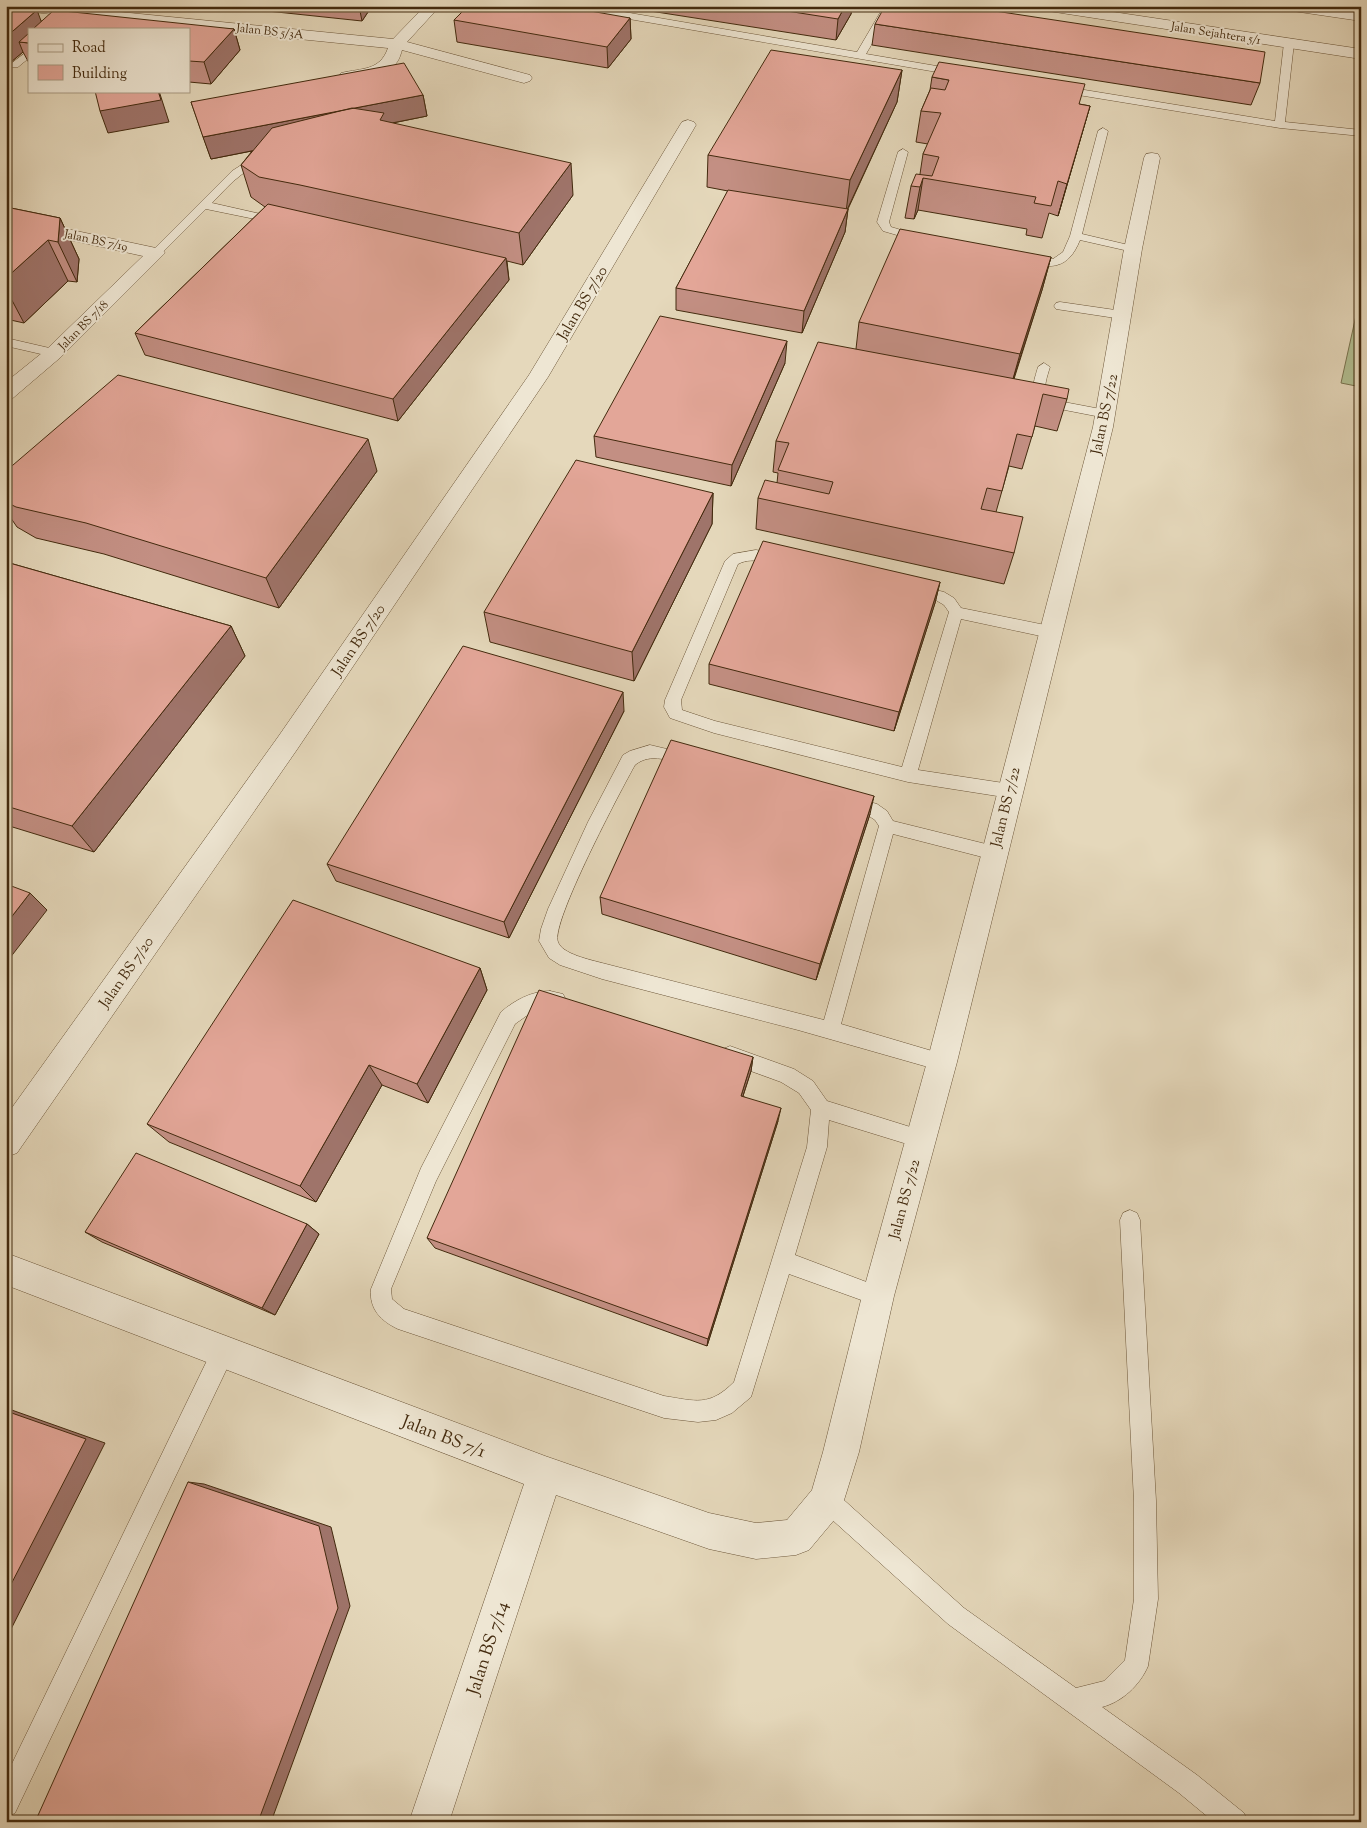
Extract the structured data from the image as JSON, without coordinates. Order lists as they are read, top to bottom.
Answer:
{
  "streets": {
    "street": [
      "Jalan BS 5/3A",
      "Jalan Sejahtera 5/1",
      "Jalan BS 7/19",
      "Jalan BS 7/20",
      "Jalan BS 7/18",
      "Jalan BS 7/22",
      "Jalan BS 7/1",
      "Jalan BS 7/14"
    ]
  },
  "crossings": [
    ["Jalan BS 7/19", "Jalan BS 7/18"],
    ["Jalan BS 7/22", "Jalan BS 7/1"],
    ["Jalan BS 7/1", "Jalan BS 7/14"]
  ],
  "legend": ["Road", "Building"]
}
